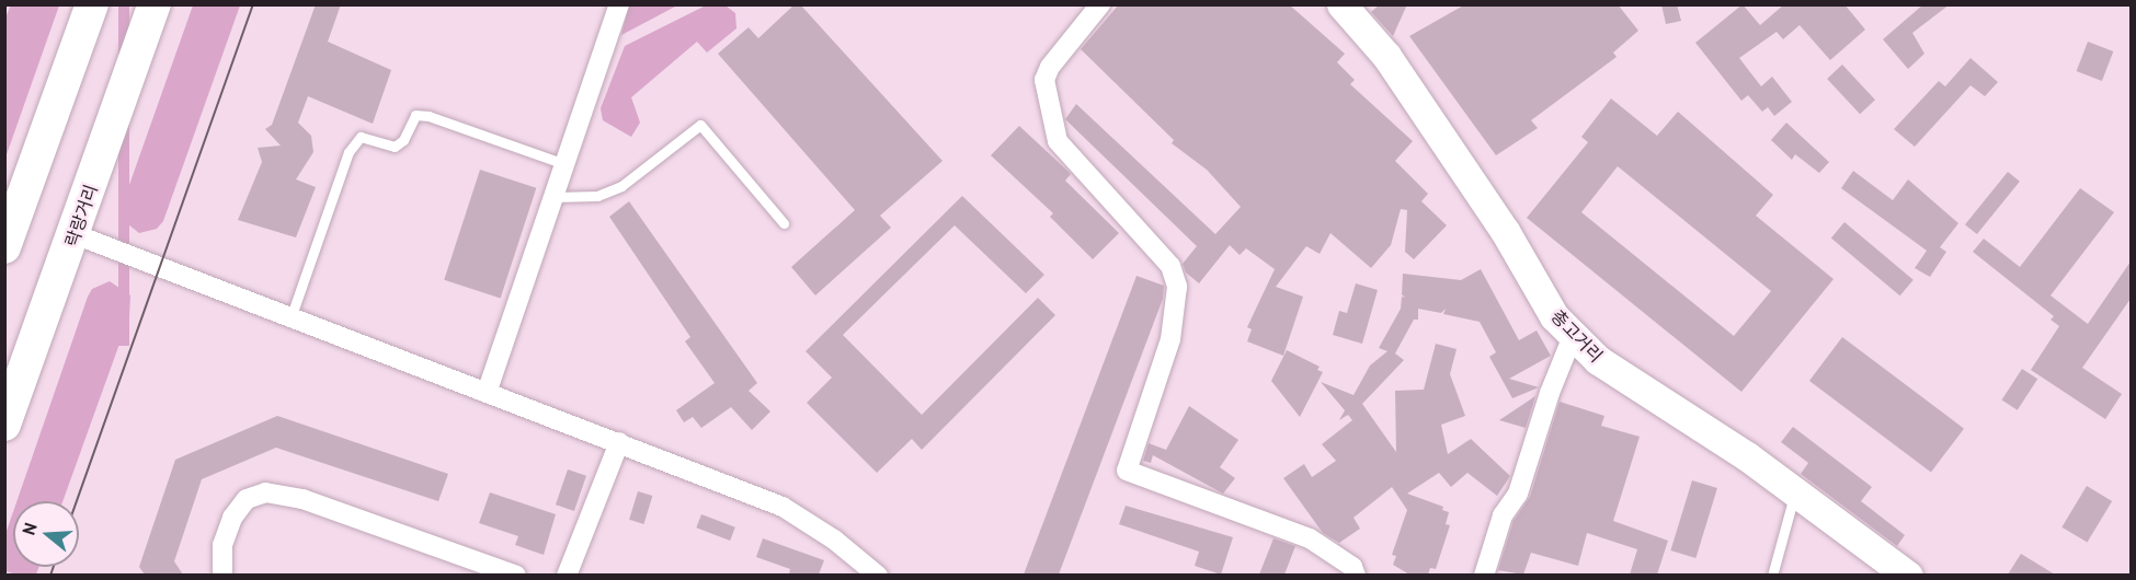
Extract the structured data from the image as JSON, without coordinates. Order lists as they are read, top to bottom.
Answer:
{
  "streets": {
    "main road": ["락랑거리"],
    "street": ["총고거리"]
  },
  "north": "left"
}
